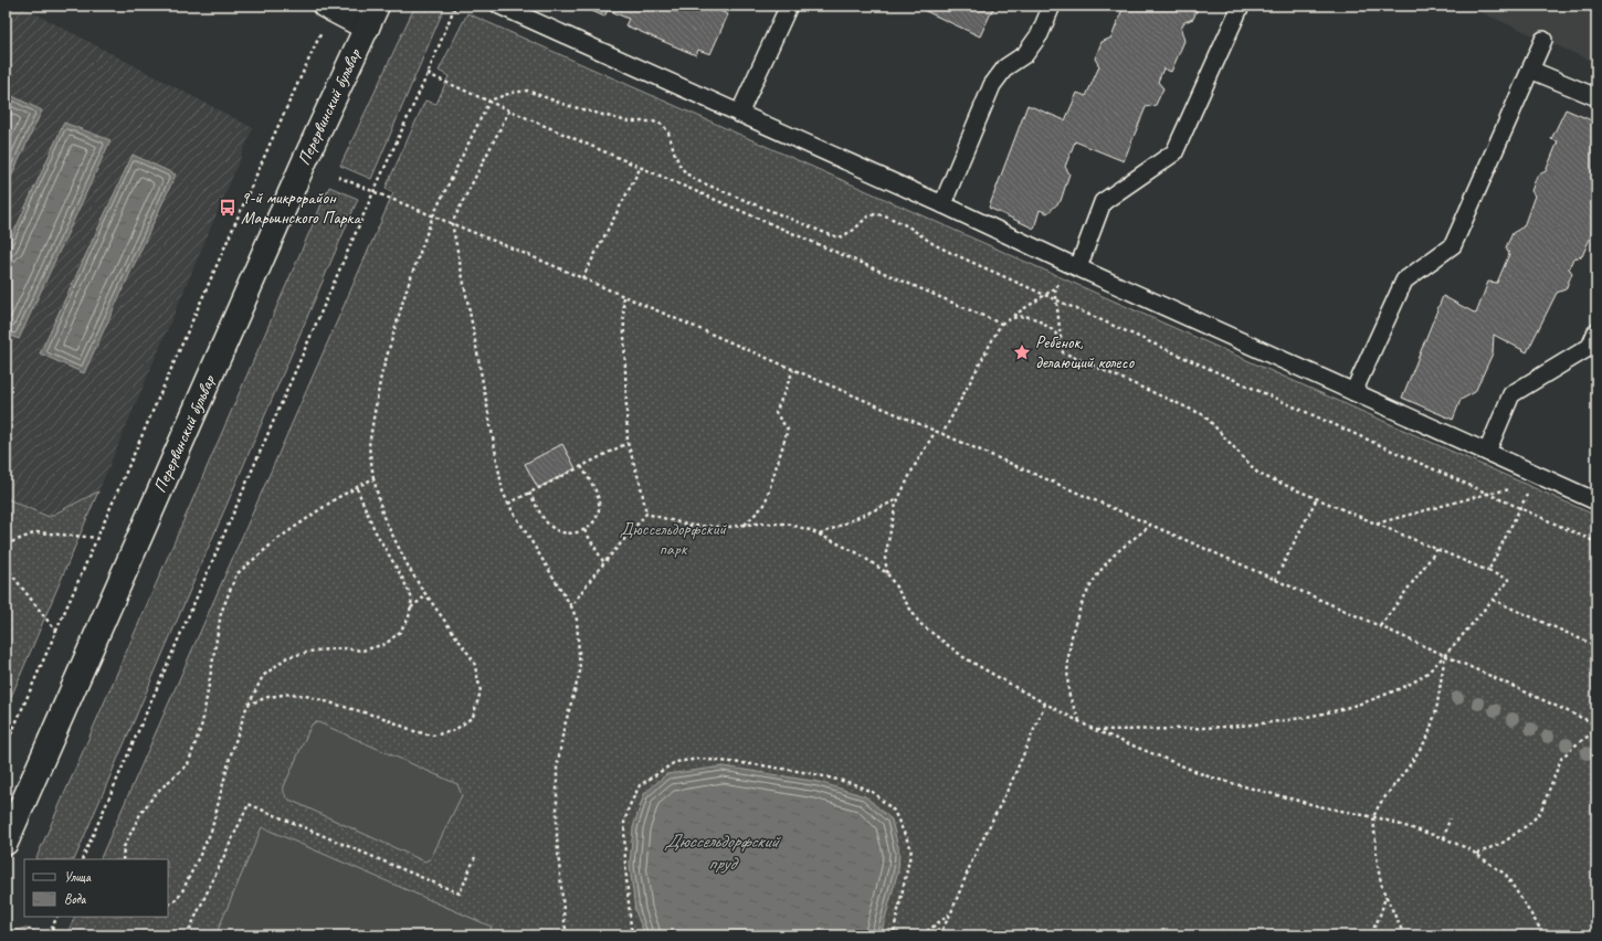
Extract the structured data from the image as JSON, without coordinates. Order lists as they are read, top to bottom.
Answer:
{
  "streets": {
    "street": ["Перервинский бульвар"]
  },
  "water": ["Дюссельдорфский пруд"],
  "parks": ["Дюссельдорфский парк"],
  "places": {
    "bus stop": ["9-й микрорайон Марьинского Парка"],
    "place": ["Ребенок, делающий колесо"]
  },
  "legend": ["Улица", "Вода"]
}
